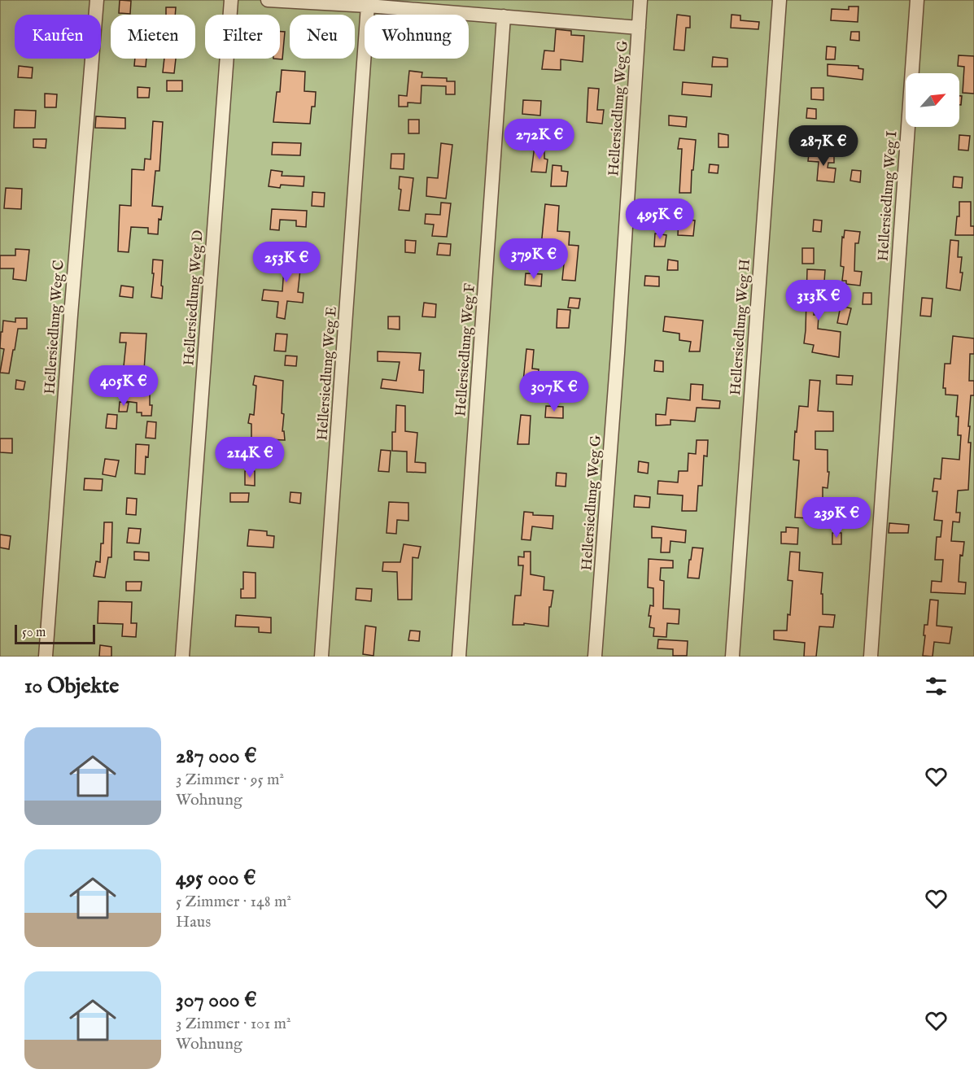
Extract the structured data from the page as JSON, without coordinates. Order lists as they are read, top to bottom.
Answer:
{
  "streets": {
    "lane": [
      "Hellersiedlung Weg G",
      "Hellersiedlung Weg I",
      "Hellersiedlung Weg D",
      "Hellersiedlung Weg C",
      "Hellersiedlung Weg H",
      "Hellersiedlung Weg F",
      "Hellersiedlung Weg E"
    ]
  },
  "scale_bar": "50 m",
  "north": "top right",
  "page": {
    "chip": [
      "Kaufen",
      "Mieten",
      "Filter",
      "Neu",
      "Wohnung"
    ],
    "price": [
      "272K €",
      "287K €",
      "495K €",
      "379K €",
      "253K €",
      "313K €",
      "405K €",
      "307K €",
      "214K €",
      "239K €"
    ],
    "scale": "50 m",
    "heading": "10 Objekte",
    "list": [
      {
        "name": "287 000 €",
        "note": "3 Zimmer · 95 m² · Wohnung"
      },
      {
        "name": "495 000 €",
        "note": "5 Zimmer · 148 m² · Haus"
      },
      {
        "name": "307 000 €",
        "note": "3 Zimmer · 101 m² · Wohnung"
      }
    ]
  }
}
